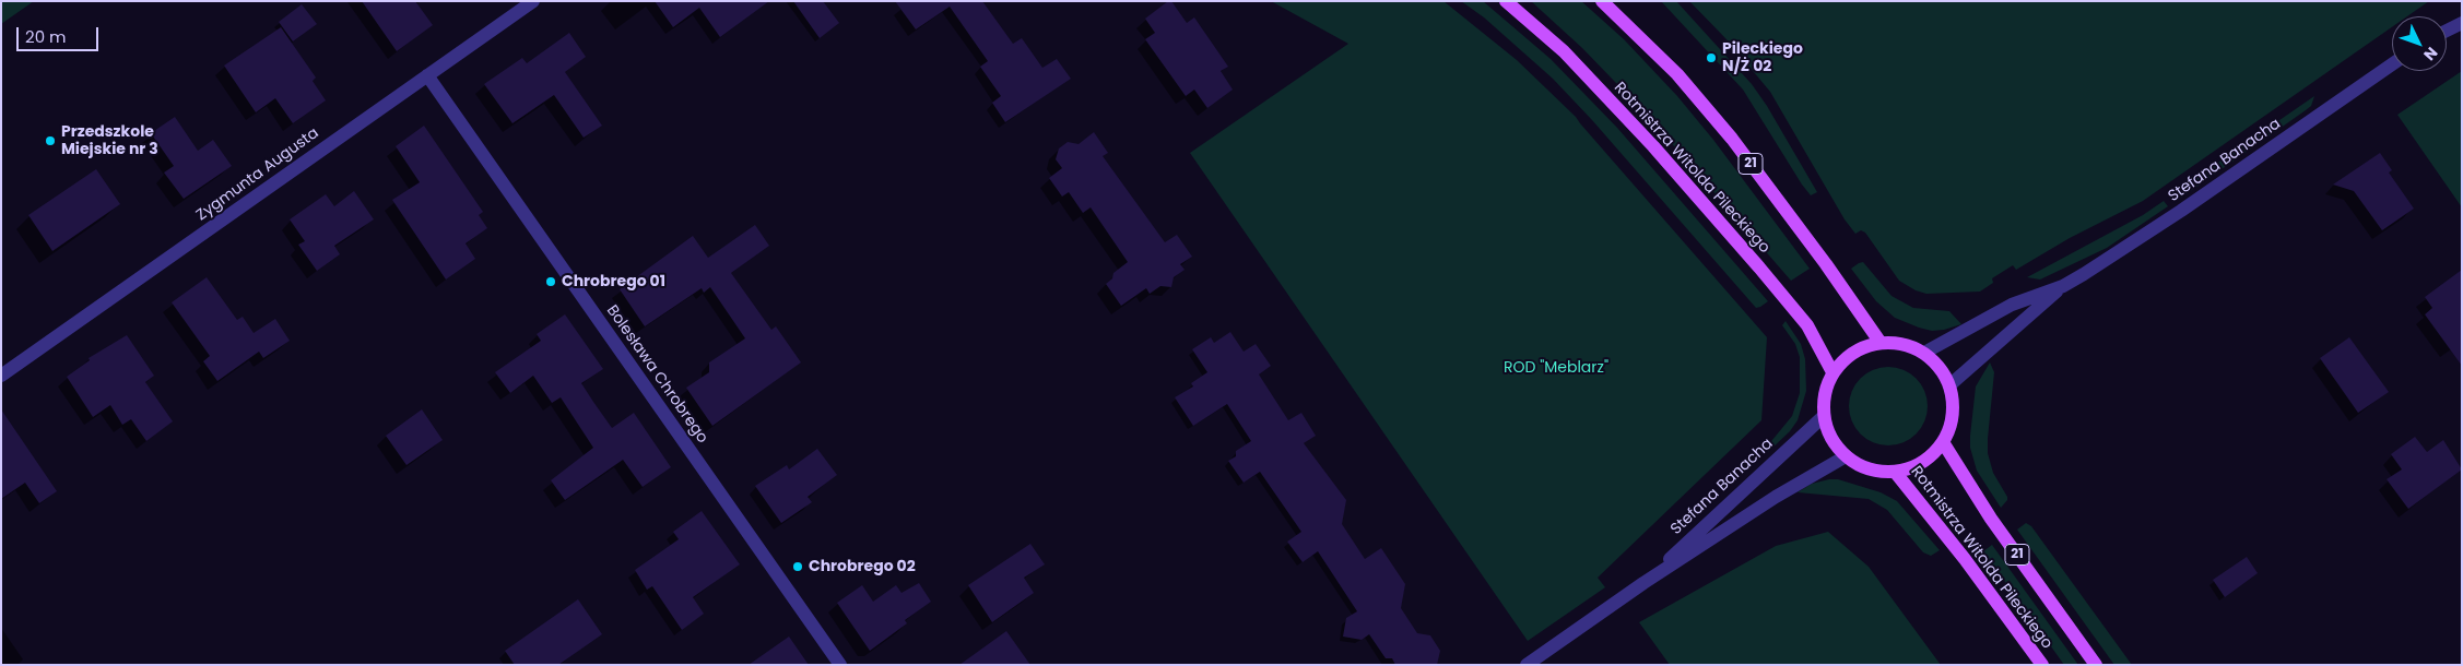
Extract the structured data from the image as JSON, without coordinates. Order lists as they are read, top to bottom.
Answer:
{
  "streets": {
    "main road": ["21", "Rotmistrza Witolda Pileckiego"],
    "street": ["Stefana Banacha", "Zygmunta Augusta", "Bolesława Chrobrego"]
  },
  "crossings": [
    ["Stefana Banacha", "21"],
    ["Stefana Banacha", "Rotmistrza Witolda Pileckiego"],
    ["21", "Rotmistrza Witolda Pileckiego"],
    ["Zygmunta Augusta", "Bolesława Chrobrego"]
  ],
  "parks": ["ROD \"Meblarz\""],
  "places": [
    "Pileckiego N/Ż 02",
    "Przedszkole Miejskie nr 3",
    "Chrobrego 01",
    "Chrobrego 02"
  ],
  "scale_bar": "20 m",
  "north": "bottom right"
}
